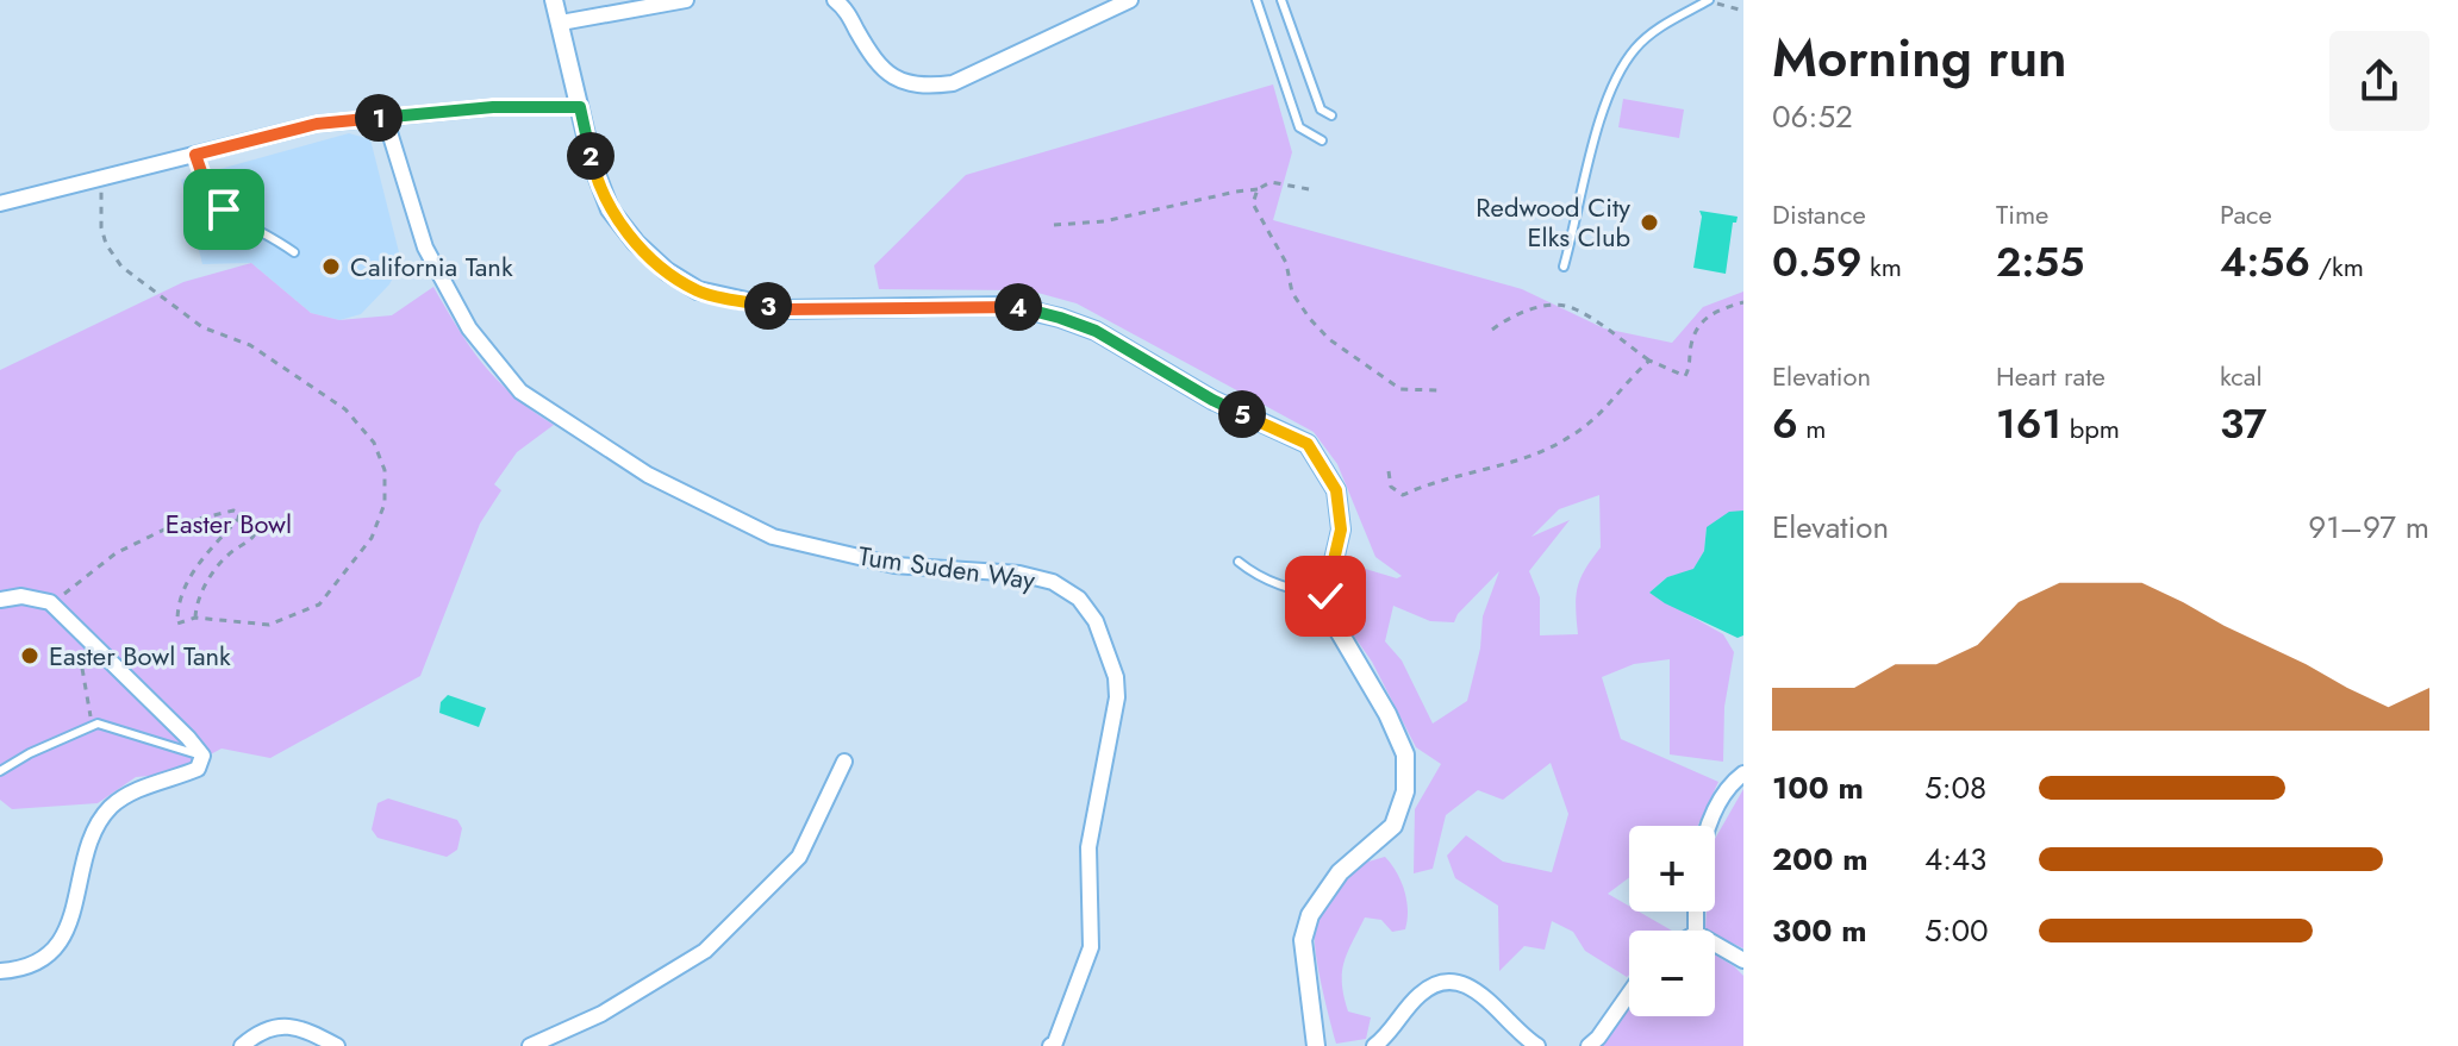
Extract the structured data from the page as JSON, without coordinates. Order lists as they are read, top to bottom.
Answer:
{
  "streets": {
    "street": ["Tum Suden Way"]
  },
  "parks": ["Easter Bowl"],
  "places": ["Redwood City Elks Club", "California Tank", "Easter Bowl Tank"],
  "page": {
    "heading": ["Morning run", "06:52"],
    "pins": [
      "1",
      "2",
      "3",
      "4",
      "5"
    ],
    "stats": [
      ["Distance", "0.59 km"],
      ["Time", "2:55"],
      ["Pace", "4:56 /km"],
      ["Elevation", "6 m"],
      ["Heart rate", "161 bpm"],
      ["kcal", "37"]
    ],
    "chart": ["Elevation", "91–97 m"],
    "list": [
      {
        "name": "100 m",
        "note": "5:08"
      },
      {
        "name": "200 m",
        "note": "4:43"
      },
      {
        "name": "300 m",
        "note": "5:00"
      }
    ],
    "map_buttons": ["+", "−"]
  }
}
